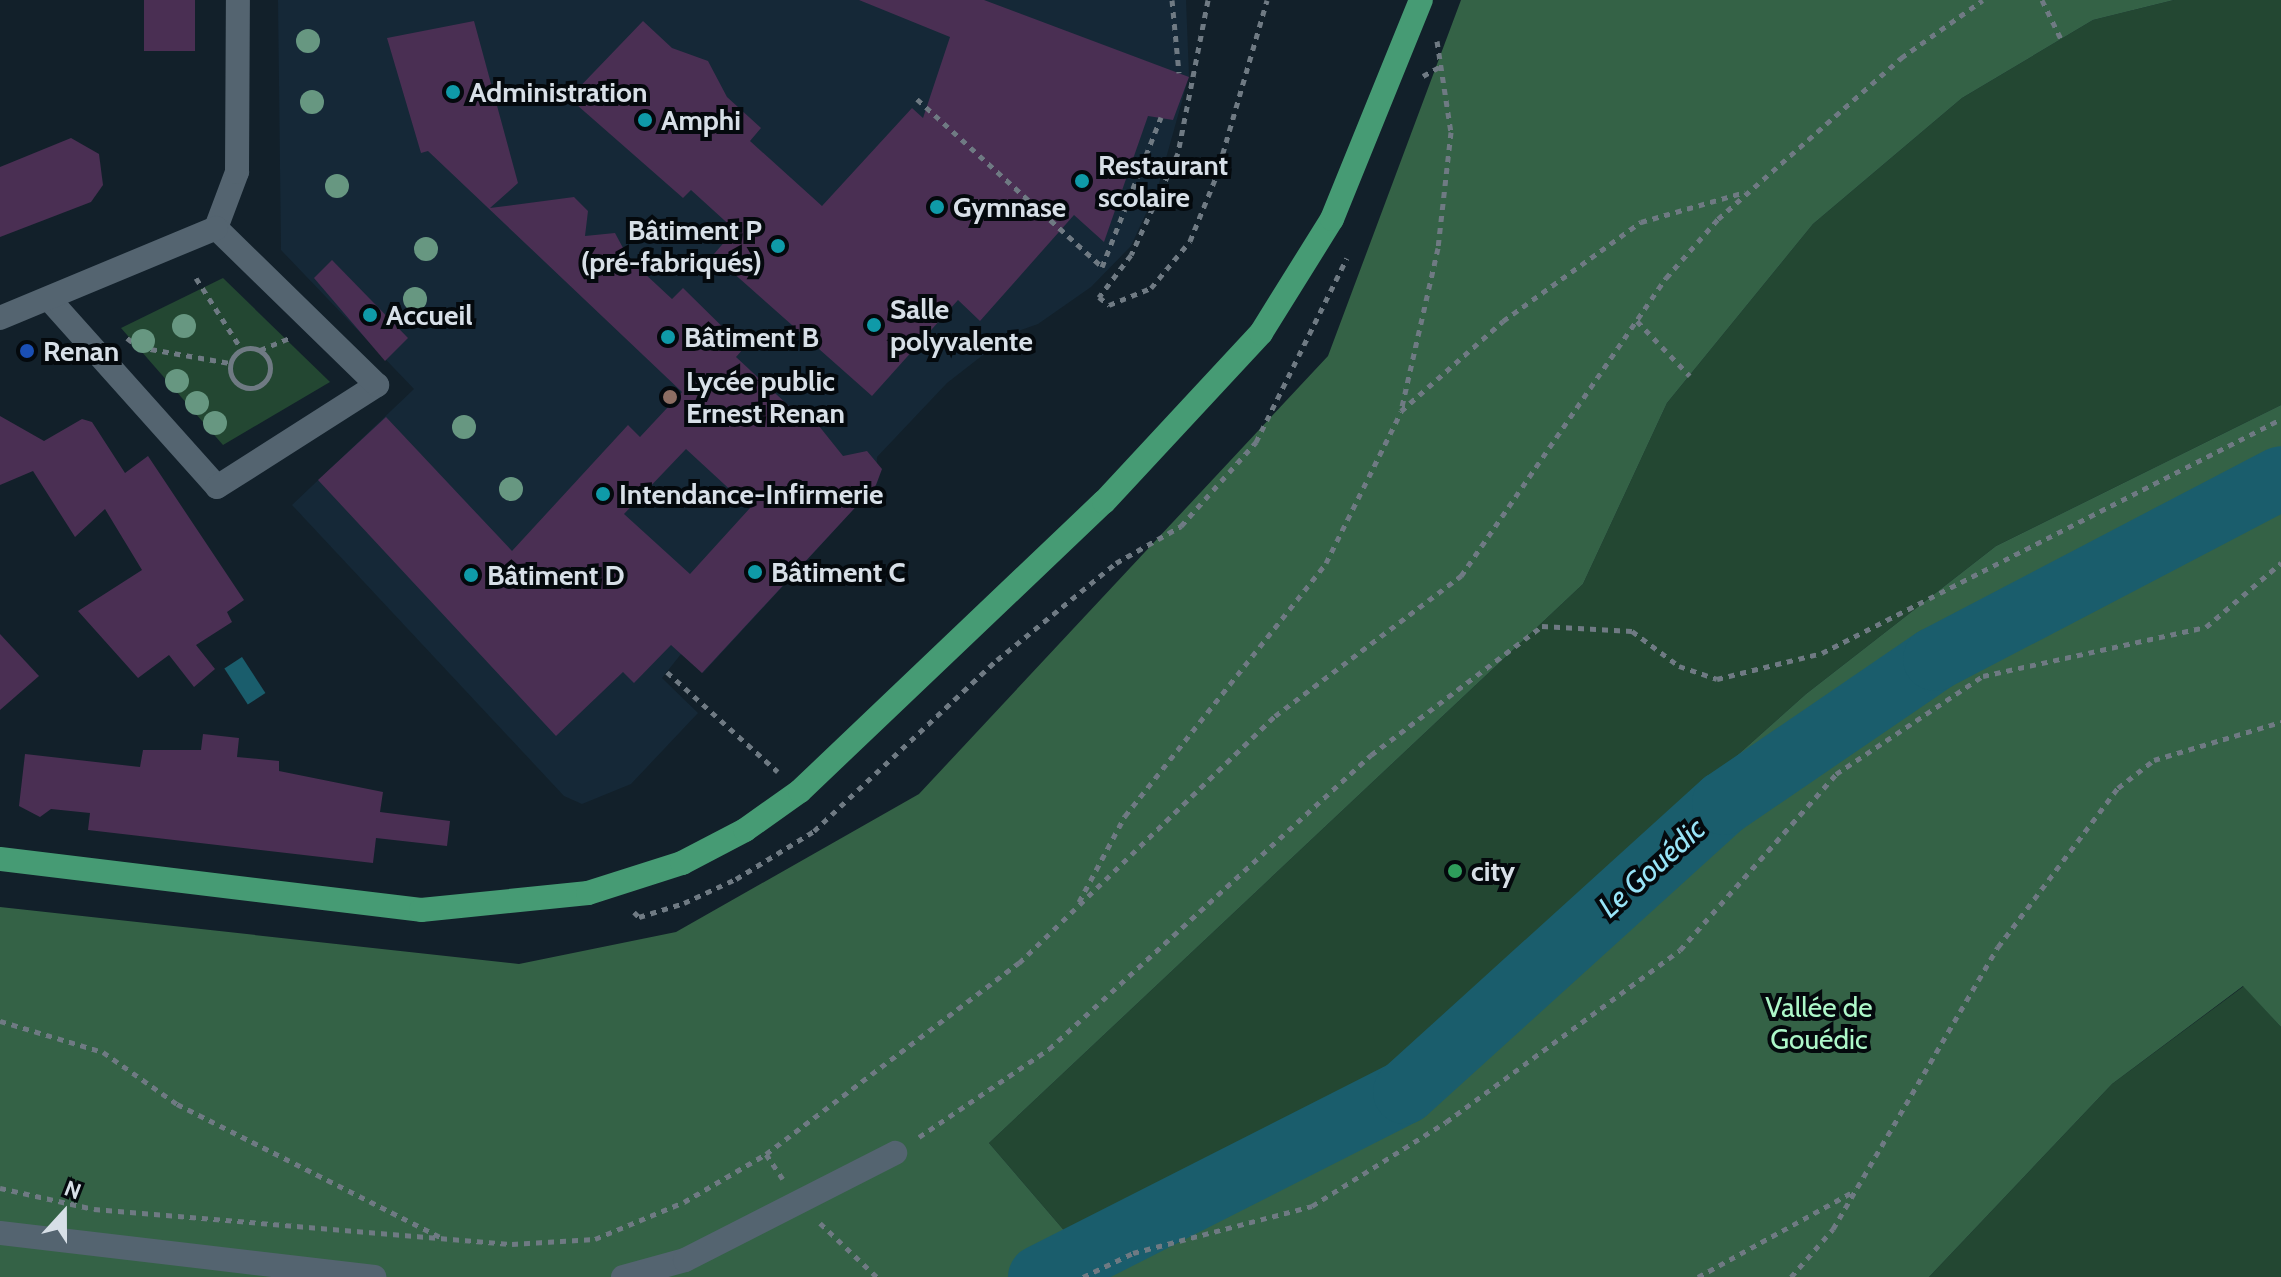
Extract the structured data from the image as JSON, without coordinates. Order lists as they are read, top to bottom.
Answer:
{
  "water": ["Le Gouédic"],
  "parks": ["Vallée de Gouédic"],
  "places": [
    "Administration",
    "Amphi",
    "Restaurant scolaire",
    "Gymnase",
    "Bâtiment P (pré-fabriqués)",
    "Accueil",
    "Salle polyvalente",
    "Bâtiment B",
    "Renan",
    "Lycée public Ernest Renan",
    "Intendance-Infirmerie",
    "Bâtiment C",
    "Bâtiment D",
    "city"
  ],
  "north": "top"
}
